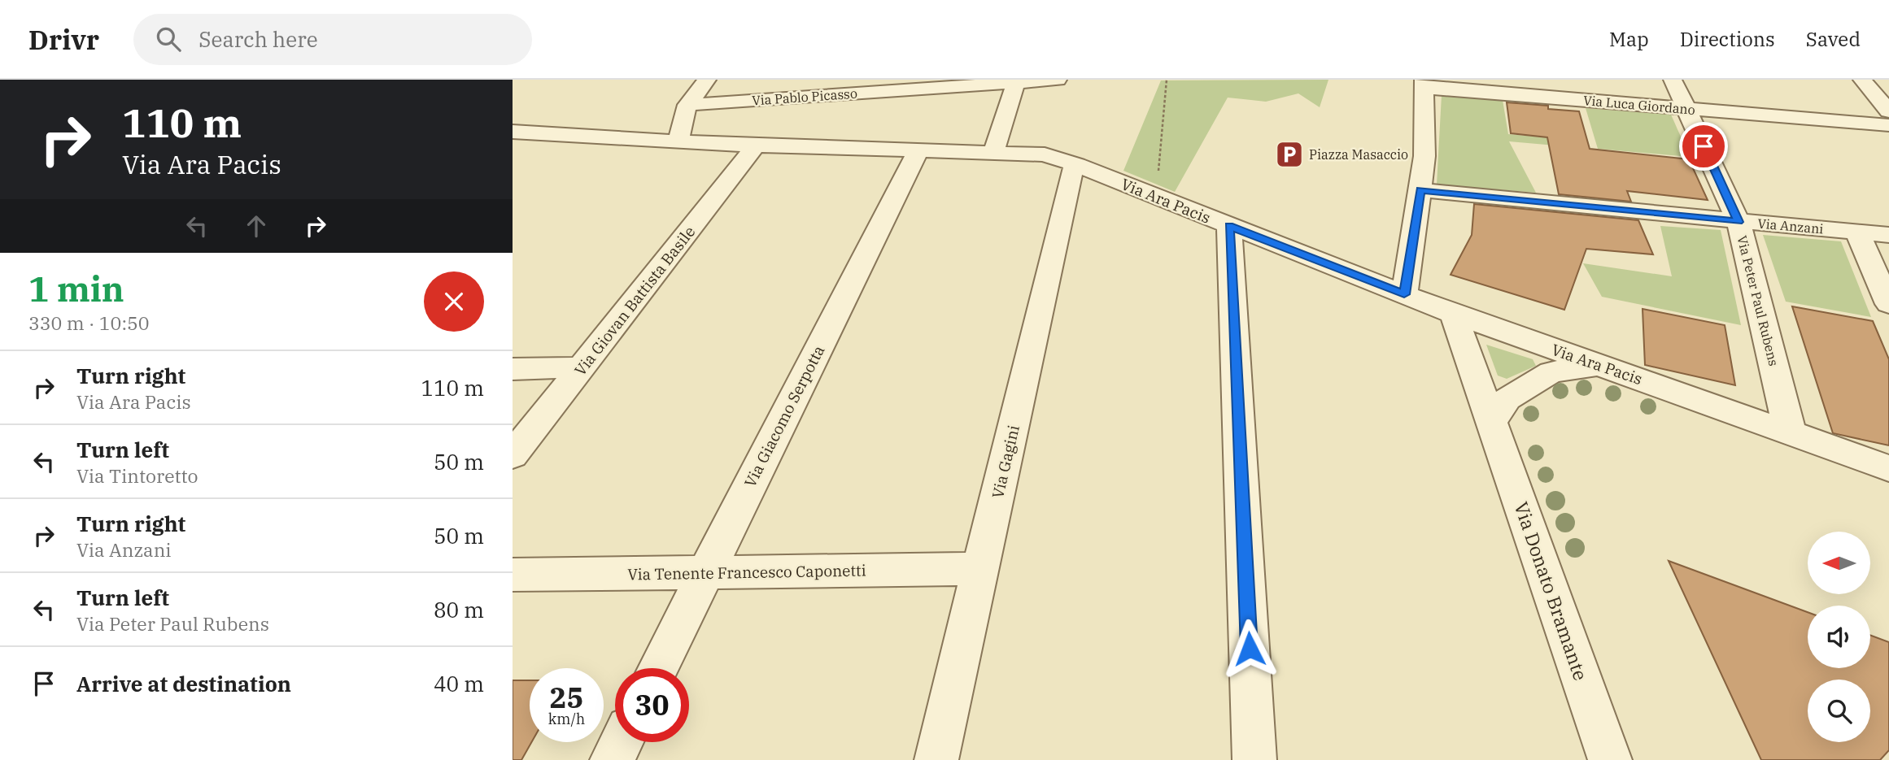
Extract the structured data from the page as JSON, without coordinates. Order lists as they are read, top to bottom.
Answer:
{
  "streets": {
    "street": [
      "Via Pablo Picasso",
      "Via Luca Giordano",
      "Via Ara Pacis",
      "Via Anzani",
      "Via Giovan Battista Basile",
      "Via Peter Paul Rubens",
      "Via Giacomo Serpotta",
      "Via Gagini",
      "Via Tenente Francesco Caponetti",
      "Via Donato Bramante"
    ]
  },
  "crossings": [
    ["Via Luca Giordano", "Via Peter Paul Rubens"],
    ["Via Ara Pacis", "Via Giovan Battista Basile"],
    ["Via Ara Pacis", "Via Peter Paul Rubens"],
    ["Via Ara Pacis", "Via Giacomo Serpotta"],
    ["Via Ara Pacis", "Via Gagini"],
    ["Via Ara Pacis", "Via Donato Bramante"],
    ["Via Anzani", "Via Peter Paul Rubens"],
    ["Via Giacomo Serpotta", "Via Tenente Francesco Caponetti"],
    ["Via Gagini", "Via Tenente Francesco Caponetti"]
  ],
  "places": {
    "parking": ["Piazza Masaccio"]
  },
  "north": "left",
  "page": {
    "header": "Drivr",
    "search": "Search here",
    "nav": ["Map", "Directions", "Saved"],
    "turn": ["110 m", "Via Ara Pacis"],
    "heading": ["1 min", "330 m · 10:50"],
    "list": [
      {
        "name": "Turn right",
        "note": "Via Ara Pacis",
        "value": "110 m"
      },
      {
        "name": "Turn left",
        "note": "Via Tintoretto",
        "value": "50 m"
      },
      {
        "name": "Turn right",
        "note": "Via Anzani",
        "value": "50 m"
      },
      {
        "name": "Turn left",
        "note": "Via Peter Paul Rubens",
        "value": "80 m"
      },
      {
        "name": "Arrive at destination",
        "value": "40 m"
      }
    ],
    "speed": "25 km/h",
    "limit": "30"
  }
}
